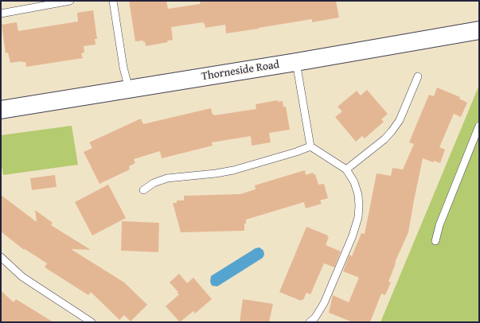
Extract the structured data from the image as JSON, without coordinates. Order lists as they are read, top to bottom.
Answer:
{
  "streets": {
    "street": ["Thorneside Road"]
  }
}
